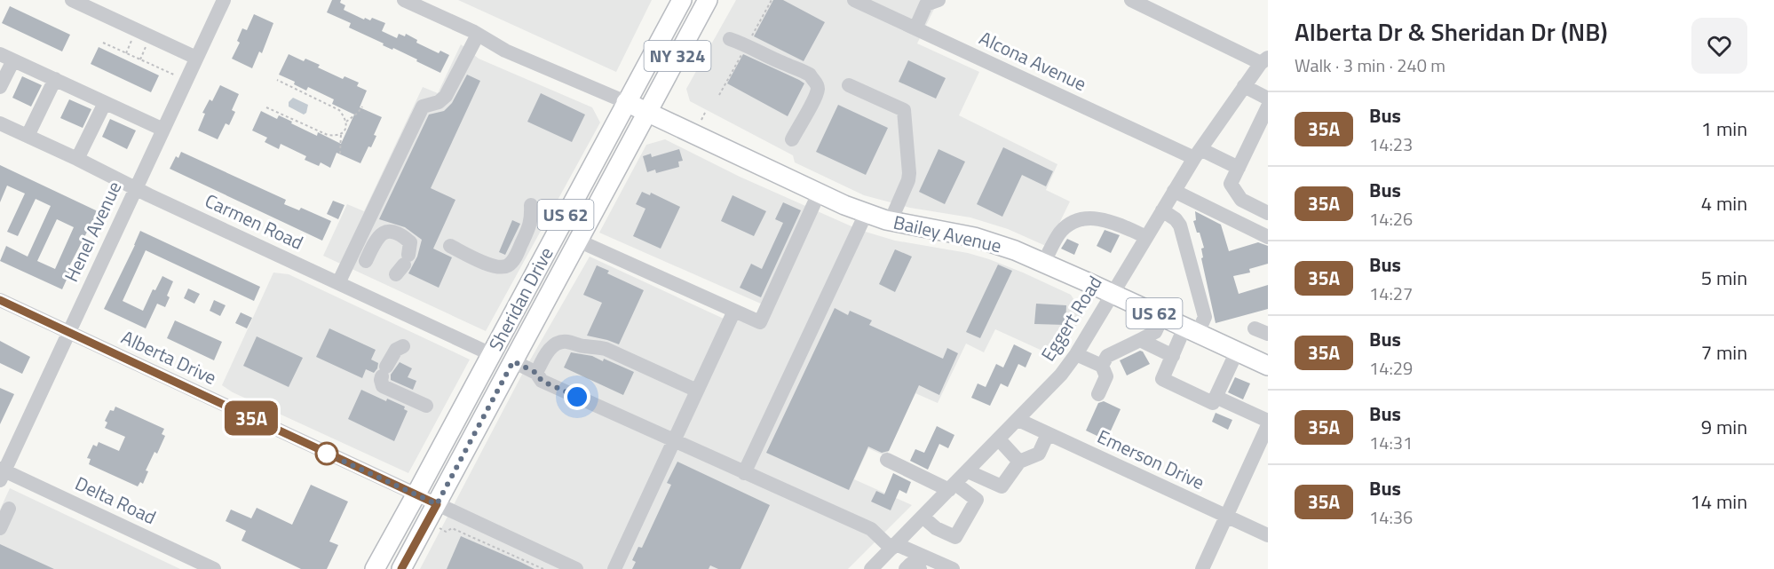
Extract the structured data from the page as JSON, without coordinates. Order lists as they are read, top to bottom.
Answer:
{
  "streets": {
    "main road": [
      "NY 324",
      "US 62",
      "Bailey Avenue",
      "Sheridan Drive"
    ],
    "street": [
      "Alcona Avenue",
      "Carmen Road",
      "Henel Avenue",
      "Eggert Road",
      "Alberta Drive",
      "Emerson Drive",
      "Delta Road"
    ]
  },
  "crossings": [
    ["Alcona Avenue", "Eggert Road"],
    ["Carmen Road", "Henel Avenue"],
    ["Carmen Road", "Sheridan Drive"],
    ["Henel Avenue", "Alberta Drive"],
    ["Henel Avenue", "Delta Road"],
    ["Bailey Avenue", "Sheridan Drive"],
    ["Bailey Avenue", "Eggert Road"],
    ["Sheridan Drive", "Alberta Drive"],
    ["Eggert Road", "Emerson Drive"]
  ],
  "lines": ["bus line 35A"],
  "page": {
    "on_map": "35A",
    "heading": ["Alberta Dr & Sheridan Dr (NB)", "Walk · 3 min · 240 m"],
    "list": [
      {
        "mark": "35A",
        "name": "Bus",
        "note": "14:23",
        "value": "1 min"
      },
      {
        "mark": "35A",
        "name": "Bus",
        "note": "14:26",
        "value": "4 min"
      },
      {
        "mark": "35A",
        "name": "Bus",
        "note": "14:27",
        "value": "5 min"
      },
      {
        "mark": "35A",
        "name": "Bus",
        "note": "14:29",
        "value": "7 min"
      },
      {
        "mark": "35A",
        "name": "Bus",
        "note": "14:31",
        "value": "9 min"
      },
      {
        "mark": "35A",
        "name": "Bus",
        "note": "14:36",
        "value": "14 min"
      }
    ]
  }
}
